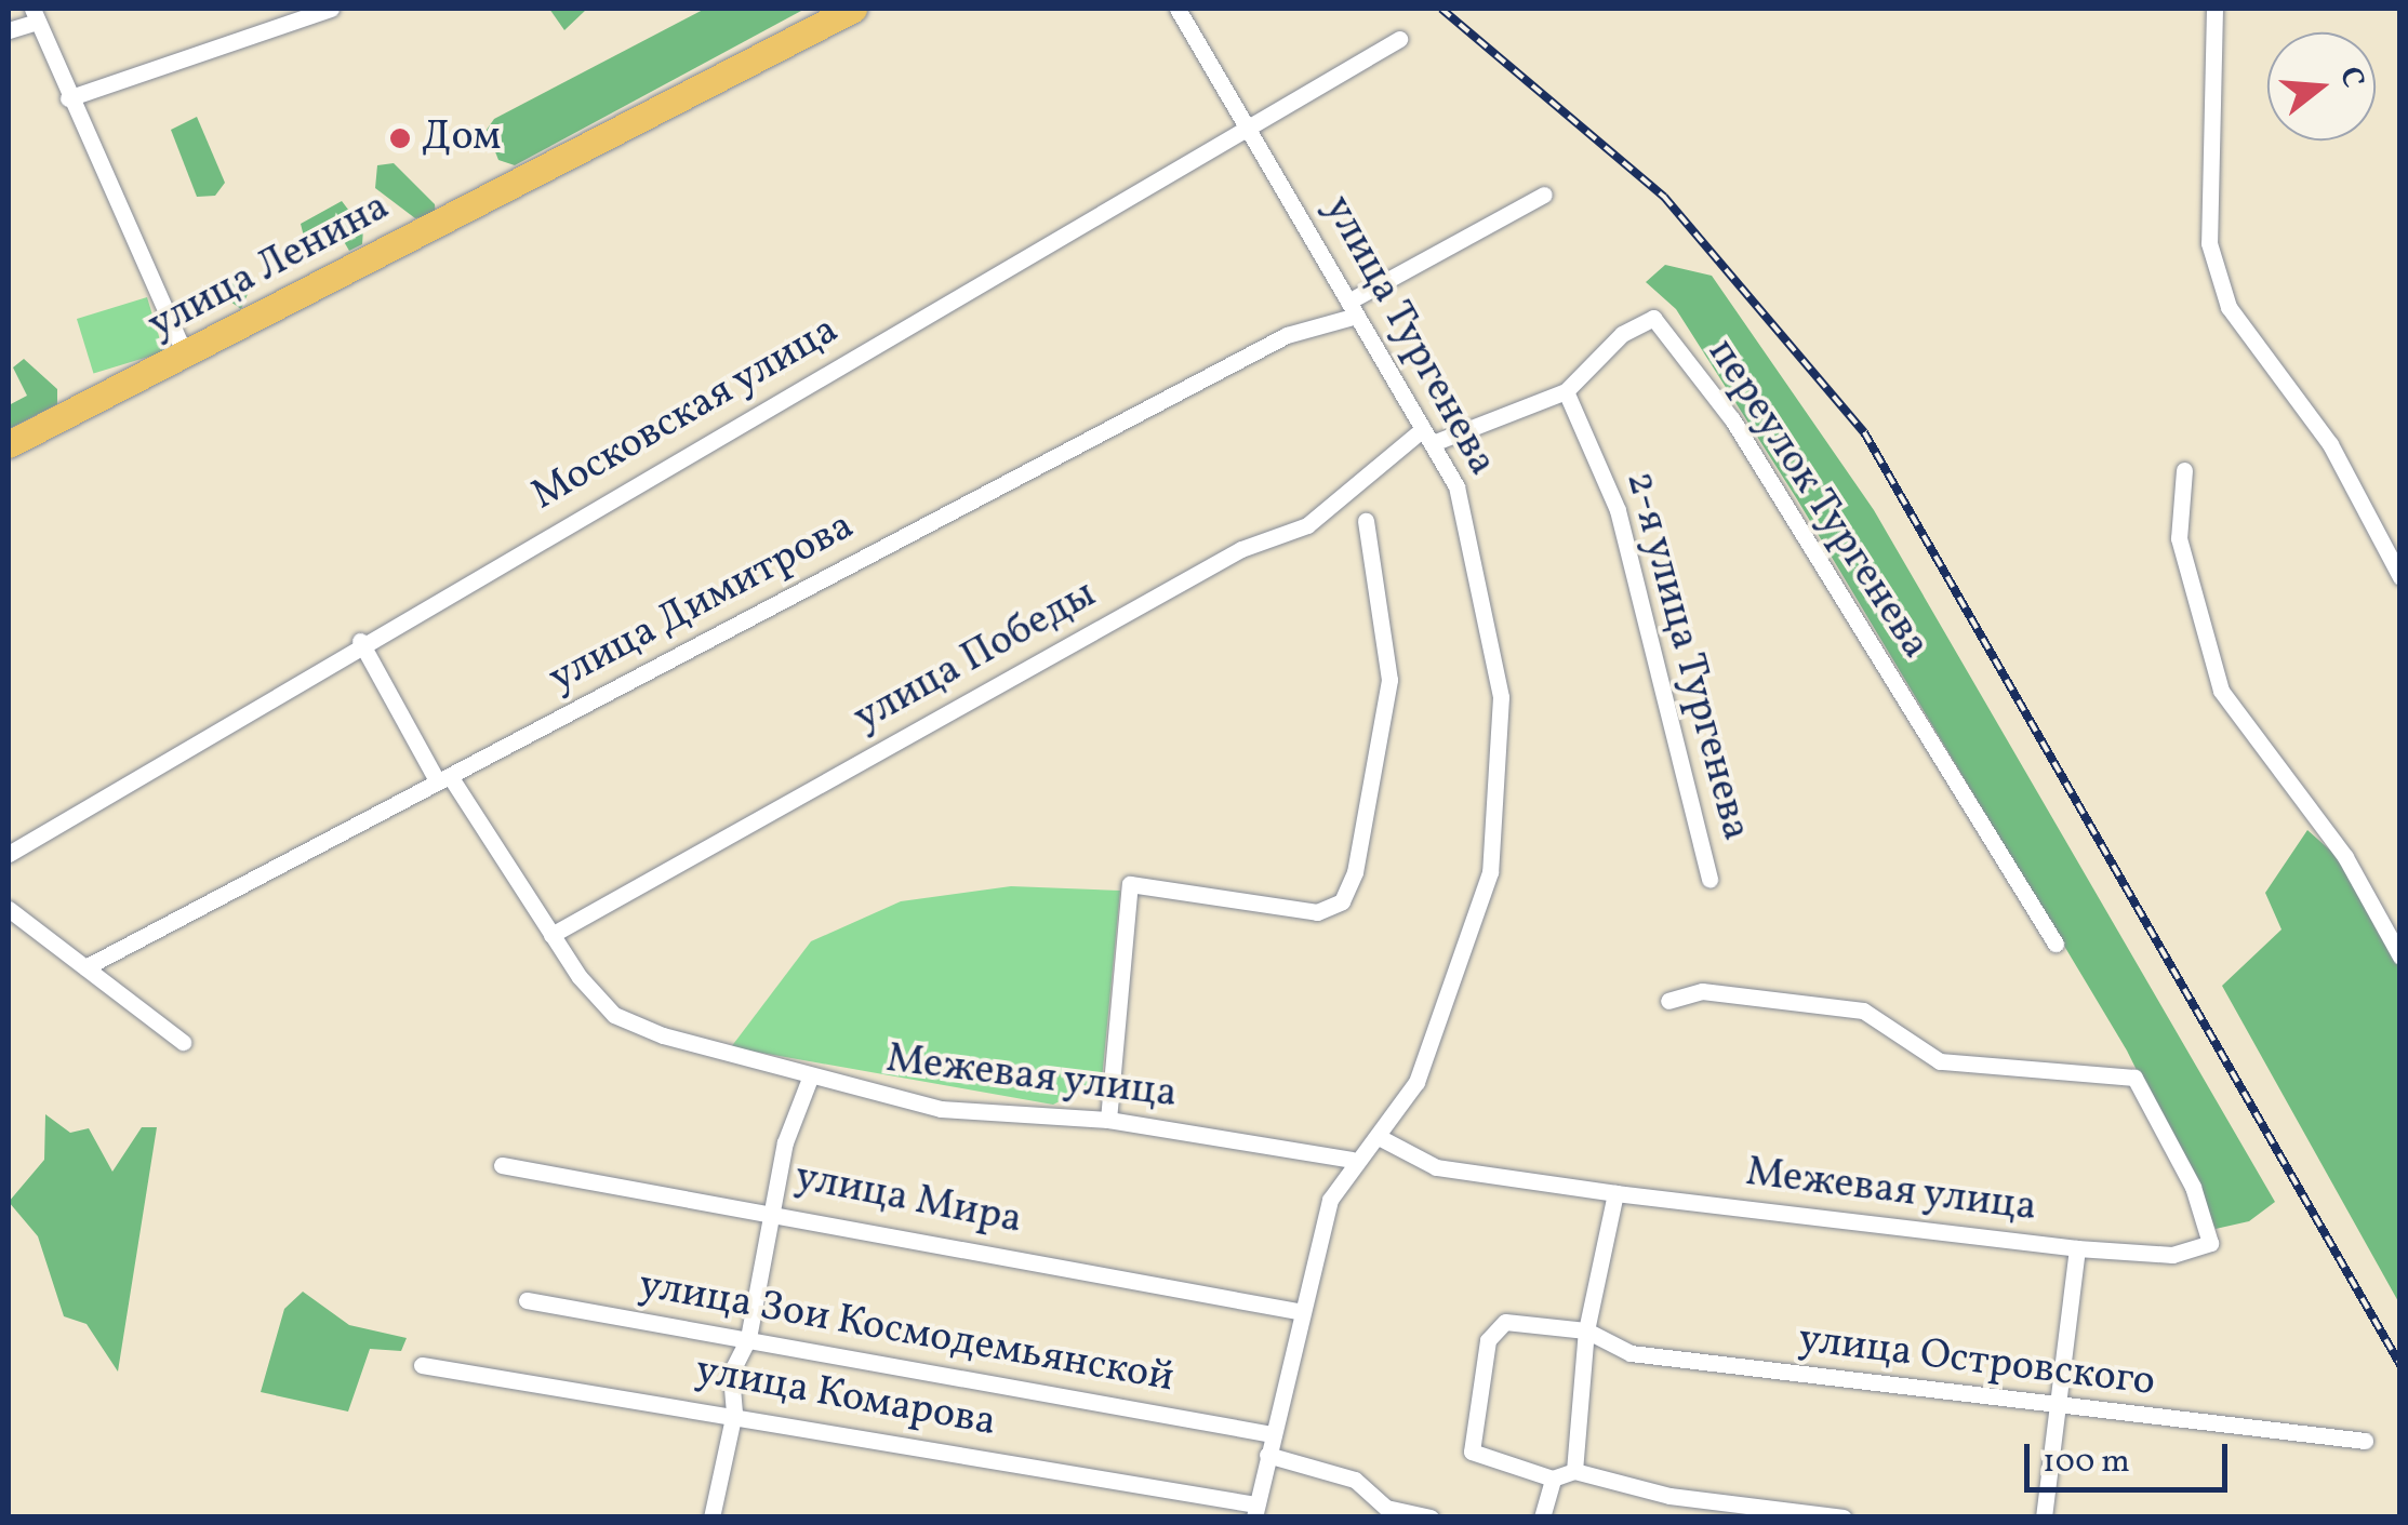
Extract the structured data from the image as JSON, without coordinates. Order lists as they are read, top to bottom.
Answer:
{
  "streets": {
    "main road": ["улица Ленина"],
    "street": [
      "улица Тургенева",
      "Московская улица",
      "переулок Тургенева",
      "улица Димитрова",
      "2-я улица Тургенева",
      "улица Победы",
      "Межевая улица",
      "улица Мира",
      "улица Зои Космодемьянской",
      "улица Островского",
      "улица Комарова"
    ]
  },
  "crossings": [
    ["улица Тургенева", "Московская улица"],
    ["улица Тургенева", "переулок Тургенева"],
    ["улица Тургенева", "улица Димитрова"],
    ["улица Тургенева", "улица Победы"],
    ["улица Тургенева", "Межевая улица"],
    ["улица Тургенева", "улица Мира"],
    ["улица Тургенева", "улица Зои Космодемьянской"],
    ["улица Тургенева", "улица Комарова"],
    ["Московская улица", "Межевая улица"],
    ["переулок Тургенева", "2-я улица Тургенева"],
    ["переулок Тургенева", "улица Победы"],
    ["улица Димитрова", "Межевая улица"],
    ["улица Победы", "Межевая улица"]
  ],
  "places": ["Дом"],
  "scale_bar": "100 m",
  "north": "right"
}
